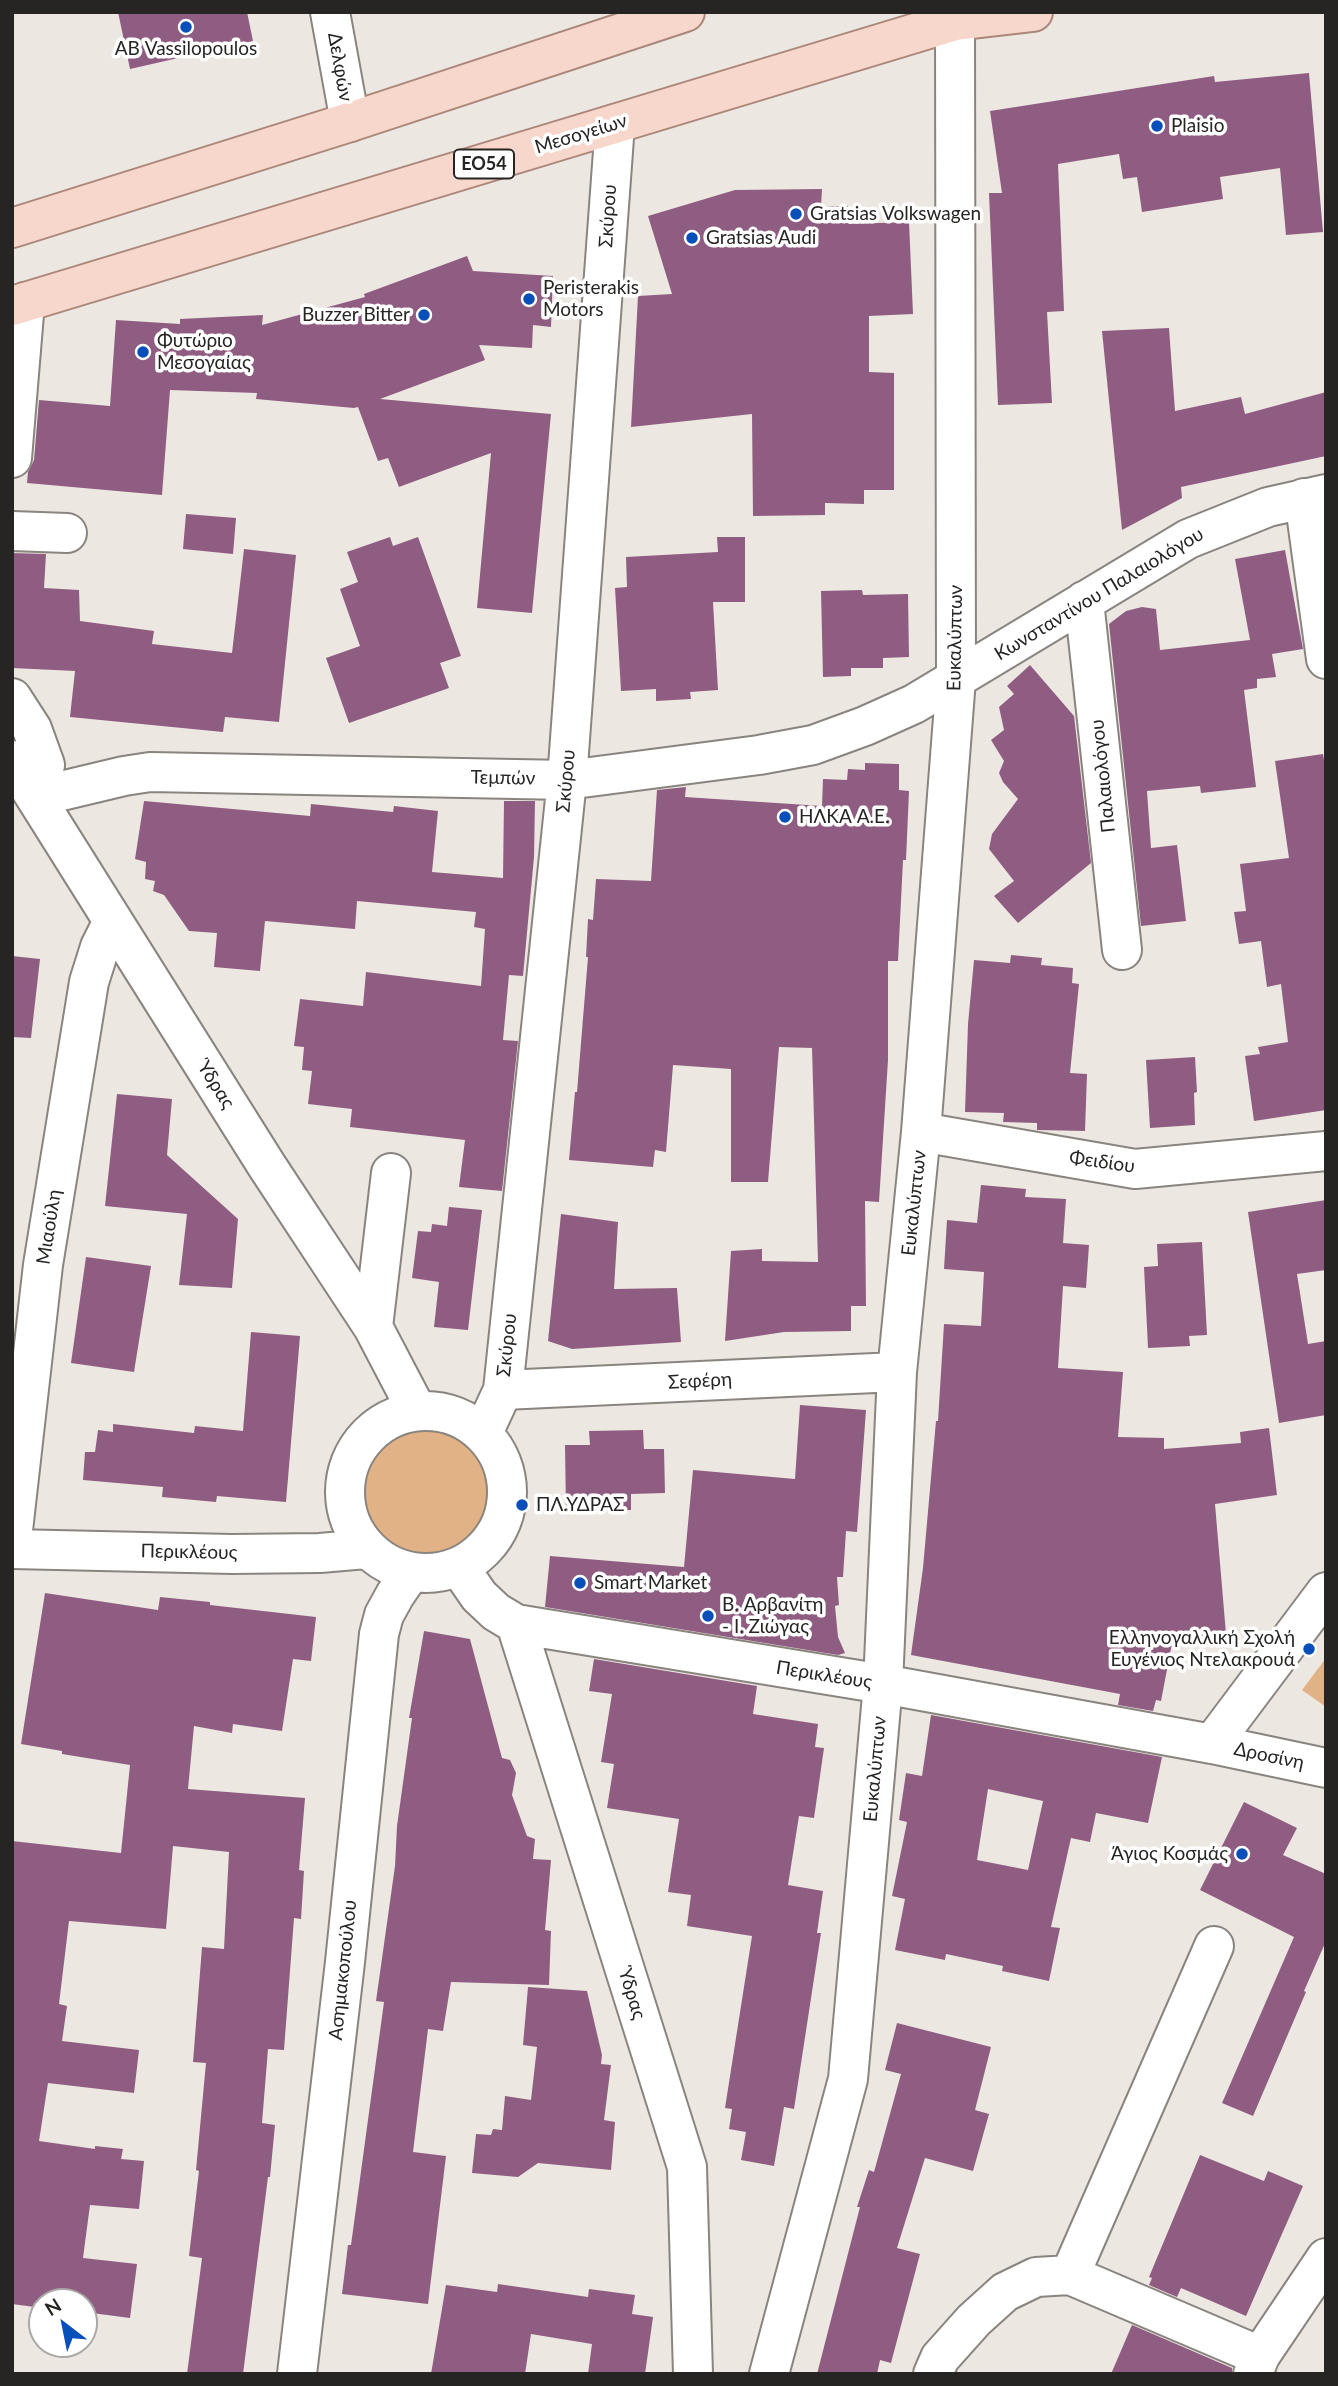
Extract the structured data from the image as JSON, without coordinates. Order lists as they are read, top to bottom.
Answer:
{
  "streets": {
    "main road": ["Μεσογείων", "ΕΟ54"],
    "street": [
      "Δελφών",
      "Σκύρου",
      "Κωνσταντίνου Παλαιολόγου",
      "Ευκαλύπτων",
      "Παλαιολόγου",
      "Τεμπών",
      "Ύδρας",
      "Φειδίου",
      "Μιαούλη",
      "Σεφέρη",
      "Περικλέους",
      "Δροσίνη",
      "Ασημακοπούλου"
    ]
  },
  "crossings": [
    ["Μεσογείων", "Σκύρου"],
    ["Μεσογείων", "Ευκαλύπτων"],
    ["Σκύρου", "Τεμπών"],
    ["Σκύρου", "Ύδρας"],
    ["Σκύρου", "Σεφέρη"],
    ["Σκύρου", "Περικλέους"],
    ["Σκύρου", "Ασημακοπούλου"],
    ["Κωνσταντίνου Παλαιολόγου", "Ευκαλύπτων"],
    ["Κωνσταντίνου Παλαιολόγου", "Παλαιολόγου"],
    ["Κωνσταντίνου Παλαιολόγου", "Τεμπών"],
    ["Ευκαλύπτων", "Τεμπών"],
    ["Ευκαλύπτων", "Φειδίου"],
    ["Ευκαλύπτων", "Σεφέρη"],
    ["Ευκαλύπτων", "Περικλέους"],
    ["Τεμπών", "Ύδρας"],
    ["Ύδρας", "Μιαούλη"],
    ["Ύδρας", "Περικλέους"],
    ["Ύδρας", "Ασημακοπούλου"],
    ["Περικλέους", "Δροσίνη"],
    ["Περικλέους", "Ασημακοπούλου"]
  ],
  "places": [
    "AB Vassilopoulos",
    "Plaisio",
    "Gratsias Volkswagen",
    "Gratsias Audi",
    "Peristerakis Motors",
    "Buzzer Bitter",
    "Φυτώριο Μεσογαίας",
    "ΗΛΚΑ Α.Ε.",
    "ΠΛ.ΥΔΡΑΣ",
    "Smart Market",
    "Β. Αρβανίτη - Ι. Ζιώγας",
    "Ελληνογαλλική Σχολή Ευγένιος Ντελακρουά",
    "Άγιος Κοσμάς"
  ],
  "north": "top left"
}
